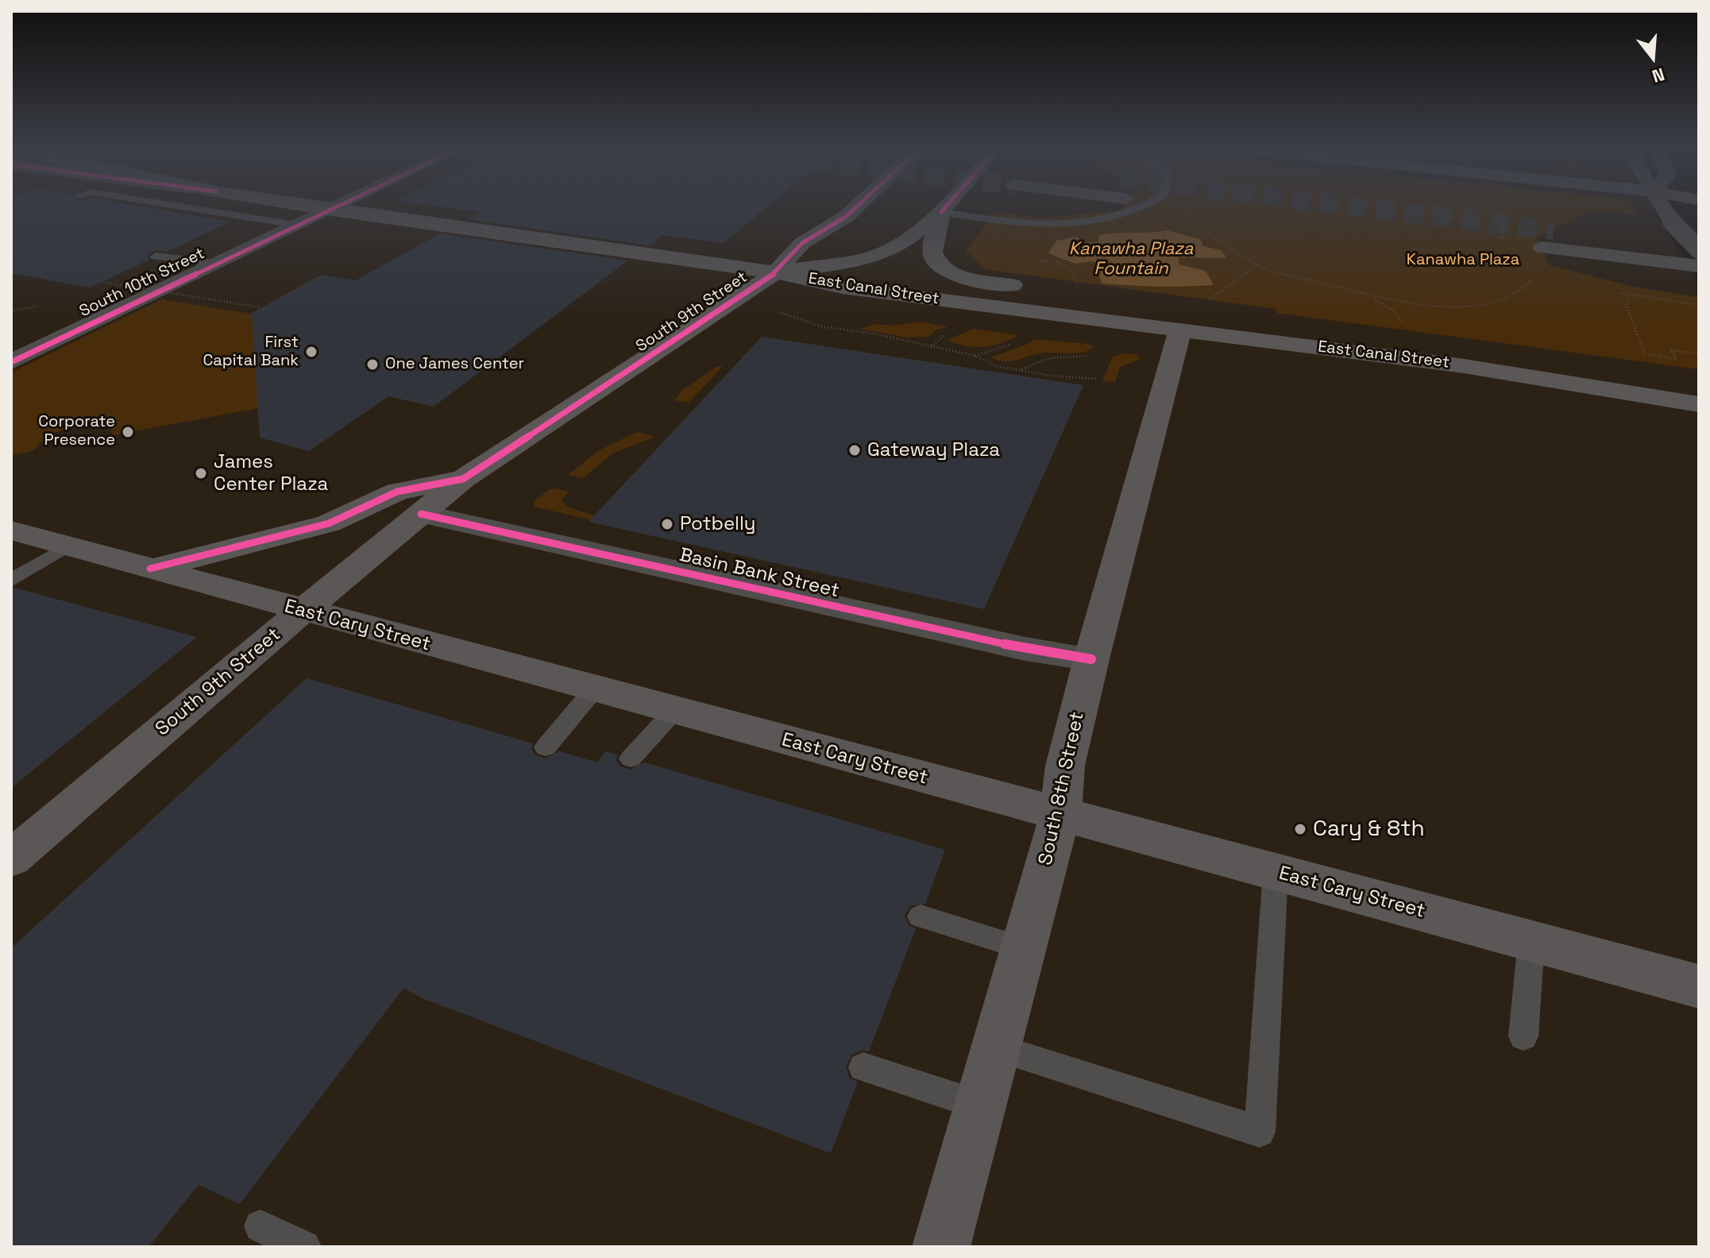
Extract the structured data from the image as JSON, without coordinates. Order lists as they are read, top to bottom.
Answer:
{
  "streets": {
    "main road": [
      "East Canal Street",
      "South 9th Street",
      "East Cary Street",
      "South 8th Street"
    ],
    "street": ["South 10th Street", "Basin Bank Street"]
  },
  "crossings": [
    ["South 10th Street", "East Canal Street"],
    ["East Canal Street", "South 9th Street"],
    ["East Canal Street", "South 8th Street"],
    ["South 9th Street", "Basin Bank Street"],
    ["South 9th Street", "East Cary Street"],
    ["Basin Bank Street", "South 8th Street"],
    ["East Cary Street", "South 8th Street"]
  ],
  "water": ["Kanawha Plaza Fountain"],
  "parks": ["Kanawha Plaza"],
  "places": [
    "First Capital Bank",
    "One James Center",
    "Corporate Presence",
    "Gateway Plaza",
    "James Center Plaza",
    "Potbelly",
    "Cary & 8th"
  ],
  "north": "bottom"
}
